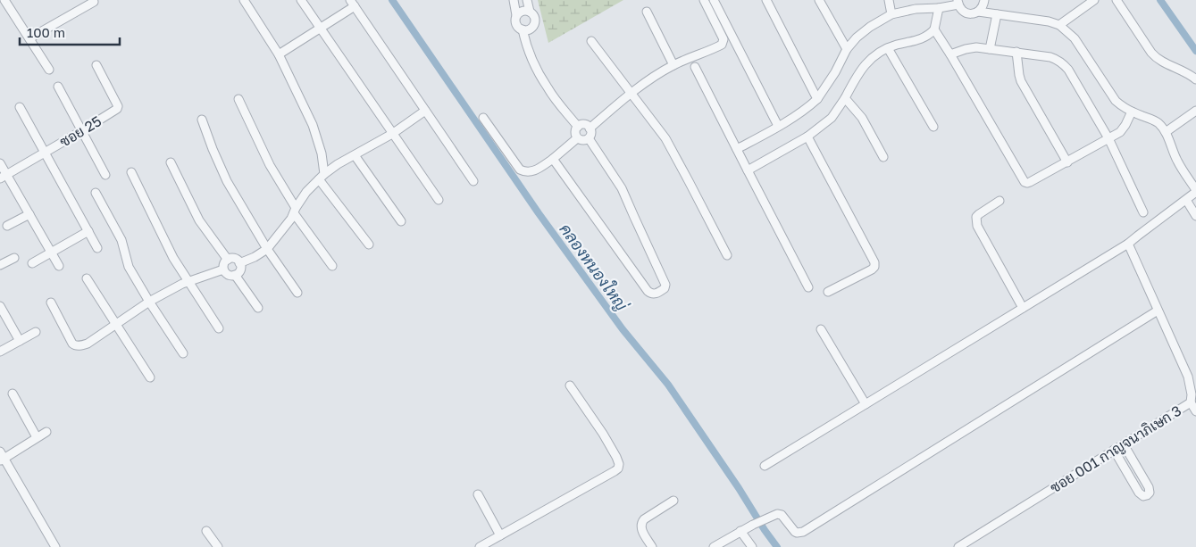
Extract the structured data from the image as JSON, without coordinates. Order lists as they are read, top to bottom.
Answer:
{
  "streets": {
    "street": ["ซอย 25", "ซอย 001 กาญจนาภิเษก 3"]
  },
  "water": ["คลองหนองใหญ่"],
  "scale_bar": "100 m"
}
